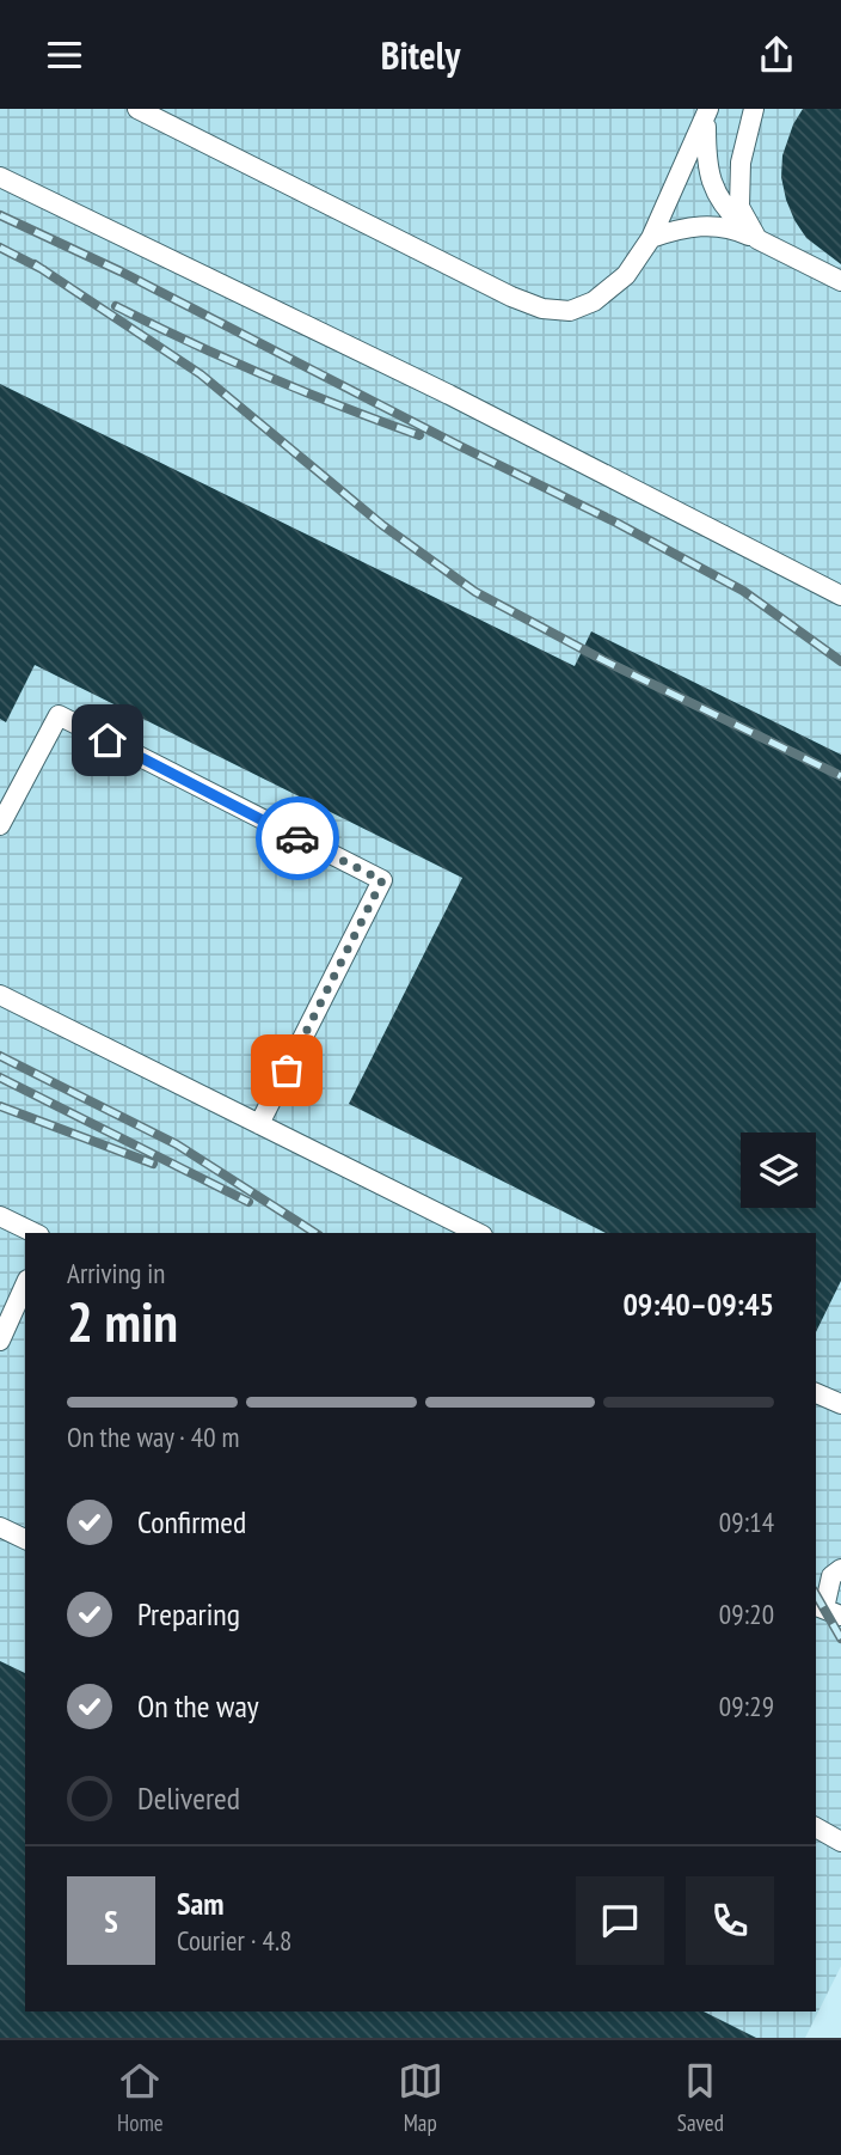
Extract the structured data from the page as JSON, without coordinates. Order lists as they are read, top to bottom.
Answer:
{
  "page": {
    "header": "Bitely",
    "heading": ["2 min", "Arriving in", "09:40–09:45"],
    "panel": ["Sam", "Courier · 4.8"],
    "bar": "On the way · 40 m",
    "list": [
      ["Confirmed", "09:14"],
      ["Preparing", "09:20"],
      ["On the way", "09:29"],
      "Delivered"
    ],
    "round": "S",
    "tabs": ["Home", "Map", "Saved"]
  }
}
